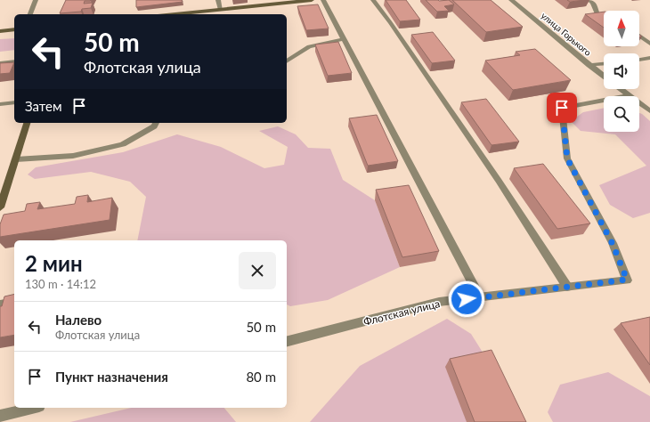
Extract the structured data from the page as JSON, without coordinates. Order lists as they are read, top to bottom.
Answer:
{
  "streets": {
    "street": ["улица Горького", "Флотская улица"]
  },
  "north": "top",
  "page": {
    "turn": ["50 m", "Флотская улица"],
    "then": "Затем",
    "heading": ["2 мин", "130 m · 14:12"],
    "list": [
      {
        "name": "Налево",
        "note": "Флотская улица",
        "value": "50 m"
      },
      {
        "name": "Пункт назначения",
        "value": "80 m"
      }
    ]
  }
}
